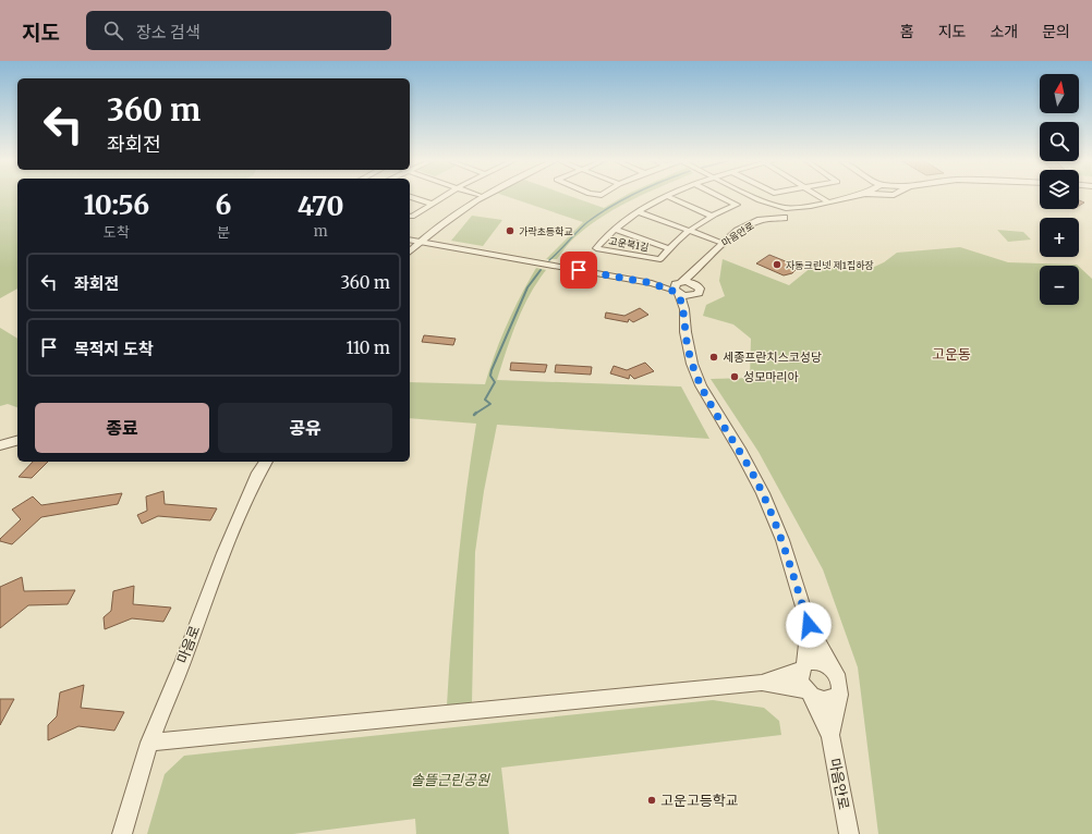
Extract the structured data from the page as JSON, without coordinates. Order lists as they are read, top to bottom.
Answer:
{
  "streets": {
    "street": ["마음안로", "고운북1길", "마음로"]
  },
  "districts": ["고운동"],
  "parks": ["솔뜰근린공원"],
  "places": [
    "가락초등학교",
    "자동크린넷 제1집하장",
    "세종프란치스코성당",
    "성모마리아",
    "고운고등학교"
  ],
  "north": "top",
  "page": {
    "header": "지도",
    "search": "장소 검색",
    "nav": [
      "홈",
      "지도",
      "소개",
      "문의"
    ],
    "map_buttons": ["+", "−"],
    "turn": ["360 m", "좌회전"],
    "eta": [
      "10:56",
      "도착",
      "6",
      "분",
      "470",
      "m"
    ],
    "list": [
      {
        "name": "좌회전",
        "value": "360 m"
      },
      {
        "name": "목적지 도착",
        "value": "110 m"
      }
    ],
    "buttons": ["종료", "공유"]
  }
}
